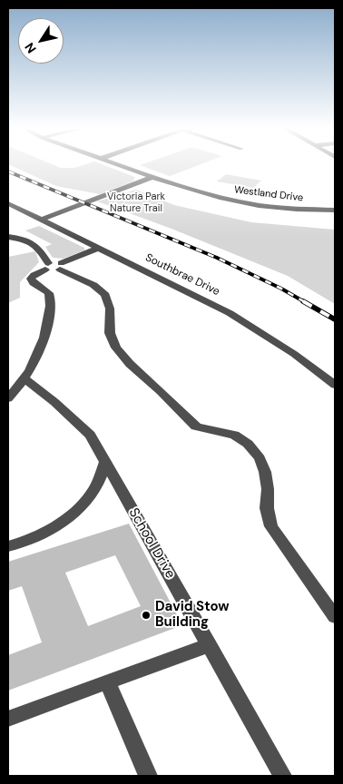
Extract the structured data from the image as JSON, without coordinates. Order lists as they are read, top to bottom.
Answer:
{
  "streets": {
    "street": ["Westland Drive", "Southbrae Drive", "School Drive"]
  },
  "parks": ["Victoria Park Nature Trail"],
  "places": ["David Stow Building"],
  "north": "bottom left"
}
